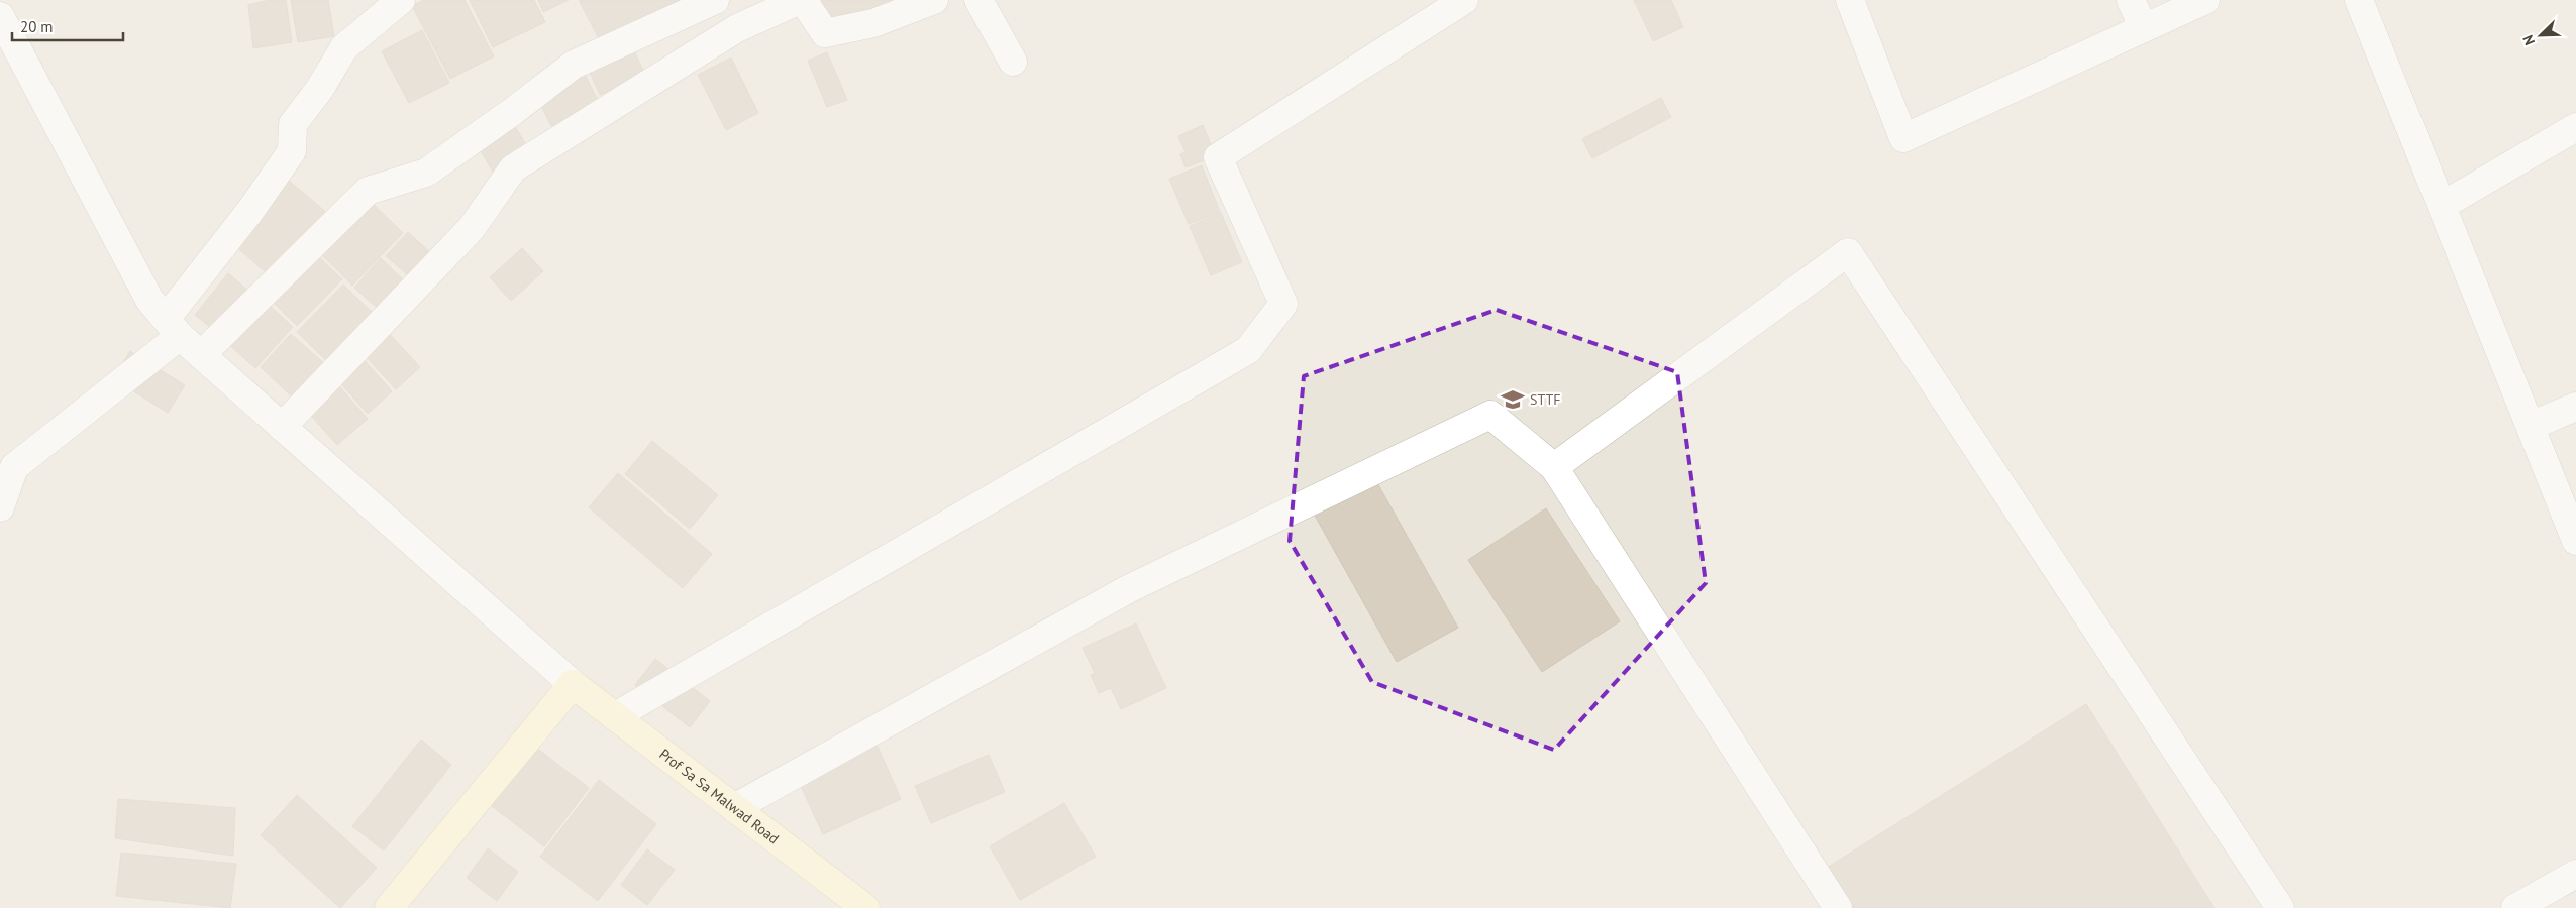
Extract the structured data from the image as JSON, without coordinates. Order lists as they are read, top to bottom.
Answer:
{
  "streets": {
    "street": ["Prof Sa Sa Malwad Road"]
  },
  "places": {
    "school or university": ["STTF"]
  },
  "scale_bar": "20 m",
  "north": "bottom left"
}
